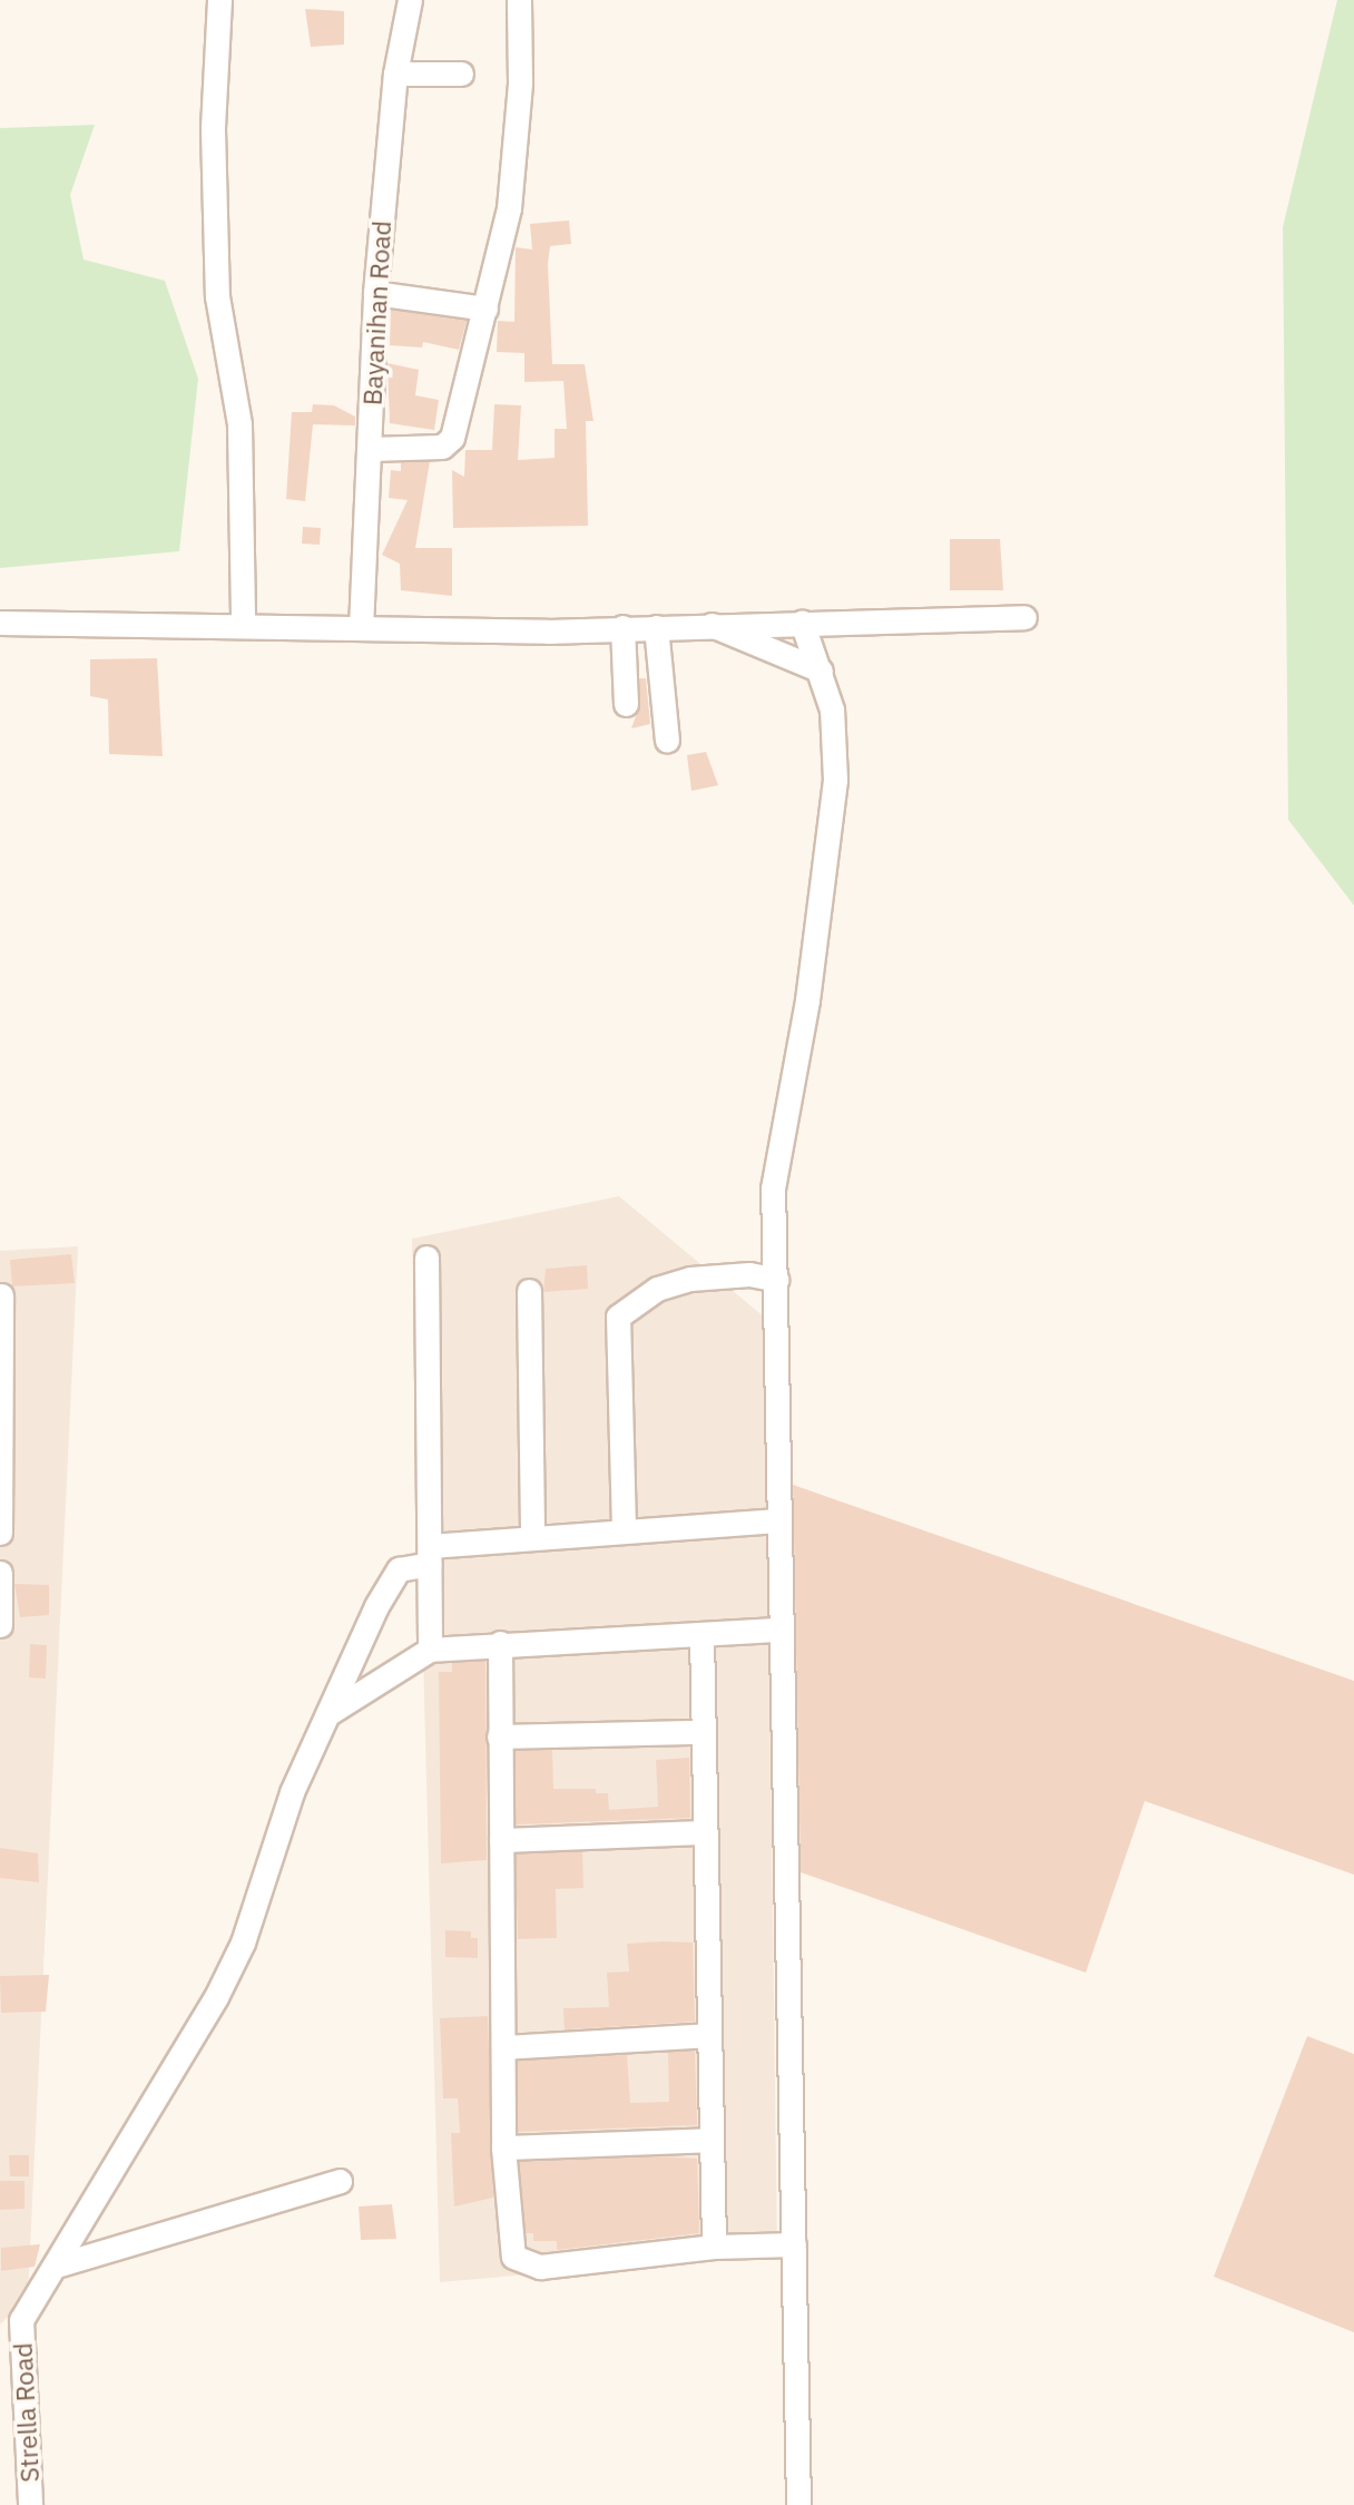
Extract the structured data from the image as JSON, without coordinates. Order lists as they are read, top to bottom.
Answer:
{
  "streets": {
    "street": ["Bayanihan Road", "Strella Road"]
  }
}
